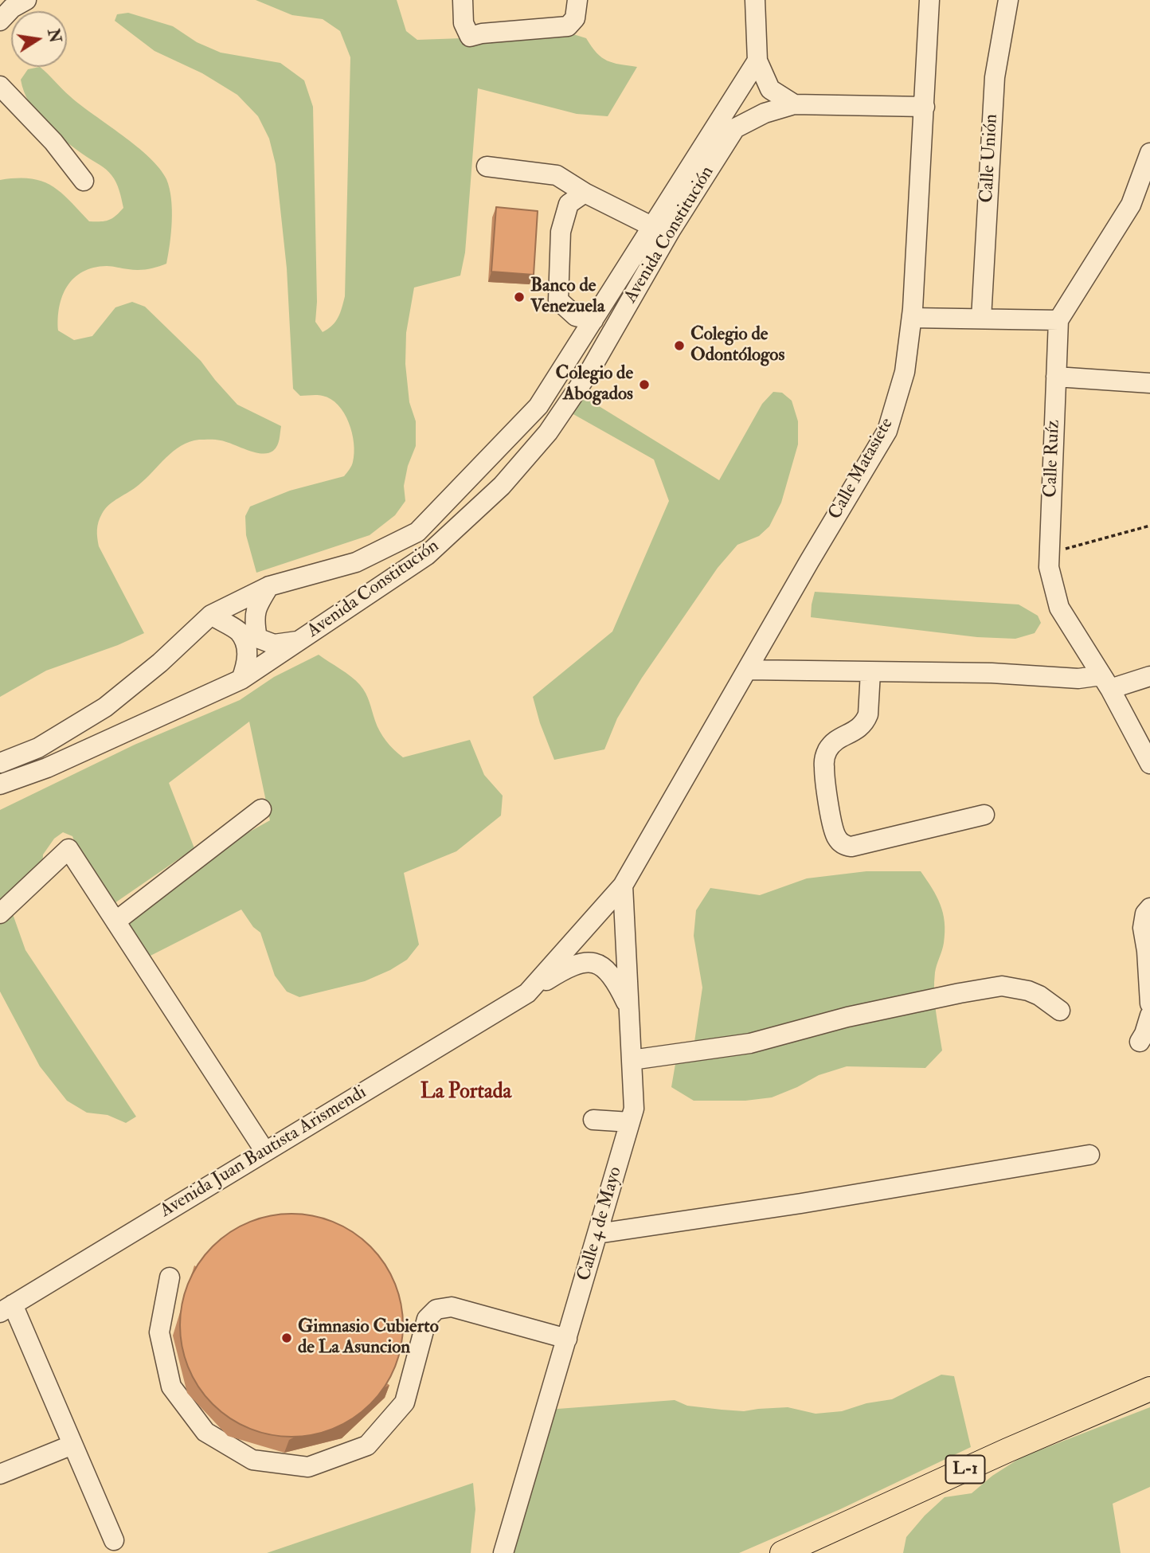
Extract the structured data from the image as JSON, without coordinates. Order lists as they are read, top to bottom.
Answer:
{
  "streets": {
    "main road": ["L-1"],
    "street": [
      "Calle Unión",
      "Avenida Constitución",
      "Calle Ruíz",
      "Calle Matasiete",
      "Avenida Juan Bautista Arismendi",
      "Calle 4 de Mayo"
    ]
  },
  "crossings": [
    ["Calle Matasiete", "Avenida Juan Bautista Arismendi"],
    ["Calle Matasiete", "Calle 4 de Mayo"],
    ["Avenida Juan Bautista Arismendi", "Calle 4 de Mayo"]
  ],
  "districts": ["La Portada"],
  "places": [
    "Banco de Venezuela",
    "Colegio de Odontólogos",
    "Colegio de Abogados",
    "Gimnasio Cubierto de La Asuncion"
  ],
  "north": "right"
}
